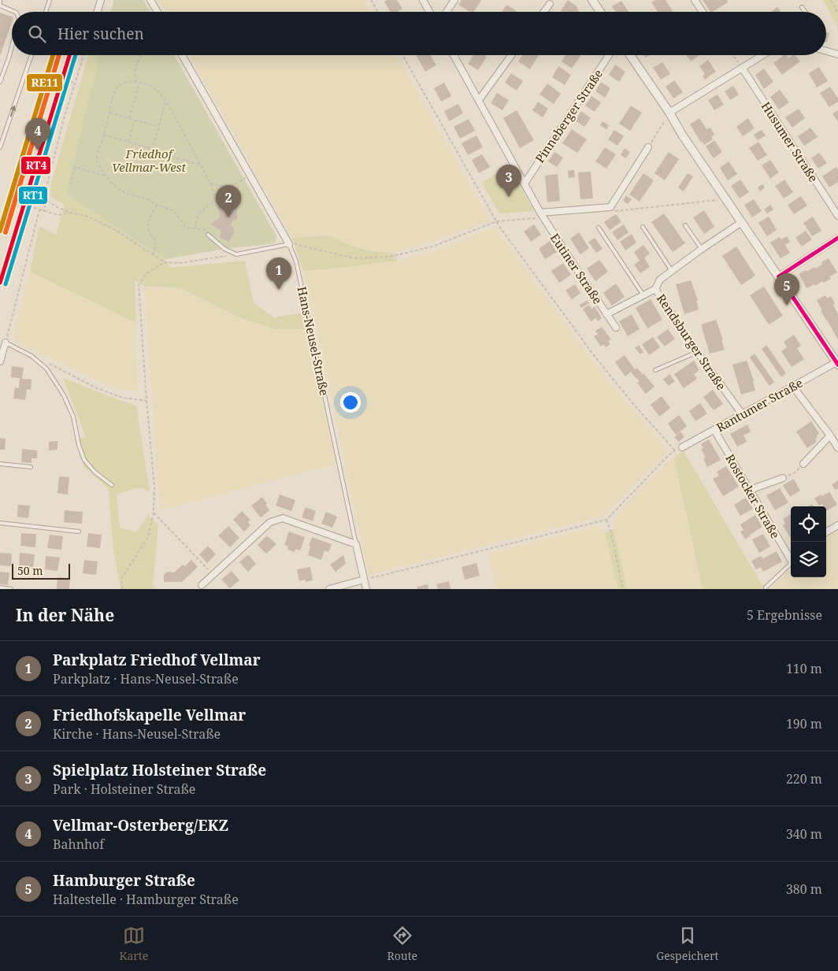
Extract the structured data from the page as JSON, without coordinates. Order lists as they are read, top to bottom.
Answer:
{
  "streets": {
    "street": [
      "Pinneberger Straße",
      "Husumer Straße",
      "Eutiner Straße",
      "Hans-Neusel-Straße",
      "Rendsburger Straße",
      "Rantumer Straße",
      "Rostocker Straße"
    ]
  },
  "crossings": [
    ["Pinneberger Straße", "Eutiner Straße"],
    ["Eutiner Straße", "Rendsburger Straße"],
    ["Rendsburger Straße", "Rantumer Straße"],
    ["Rantumer Straße", "Rostocker Straße"]
  ],
  "parks": ["Friedhof Vellmar-West"],
  "lines": ["transit line RT4", "transit line RT1", "transit line RE11"],
  "scale_bar": "50 m",
  "page": {
    "search": "Hier suchen",
    "pins": [
      "4",
      "3",
      "2",
      "1",
      "5"
    ],
    "scale": "50 m",
    "heading": ["In der Nähe", "5 Ergebnisse"],
    "list": [
      {
        "mark": "1",
        "name": "Parkplatz Friedhof Vellmar",
        "note": "Parkplatz · Hans-Neusel-Straße",
        "value": "110 m"
      },
      {
        "mark": "2",
        "name": "Friedhofskapelle Vellmar",
        "note": "Kirche · Hans-Neusel-Straße",
        "value": "190 m"
      },
      {
        "mark": "3",
        "name": "Spielplatz Holsteiner Straße",
        "note": "Park · Holsteiner Straße",
        "value": "220 m"
      },
      {
        "mark": "4",
        "name": "Vellmar-Osterberg/EKZ",
        "note": "Bahnhof",
        "value": "340 m"
      },
      {
        "mark": "5",
        "name": "Hamburger Straße",
        "note": "Haltestelle · Hamburger Straße",
        "value": "380 m"
      }
    ],
    "nav": ["Karte", "Route", "Gespeichert"]
  }
}
